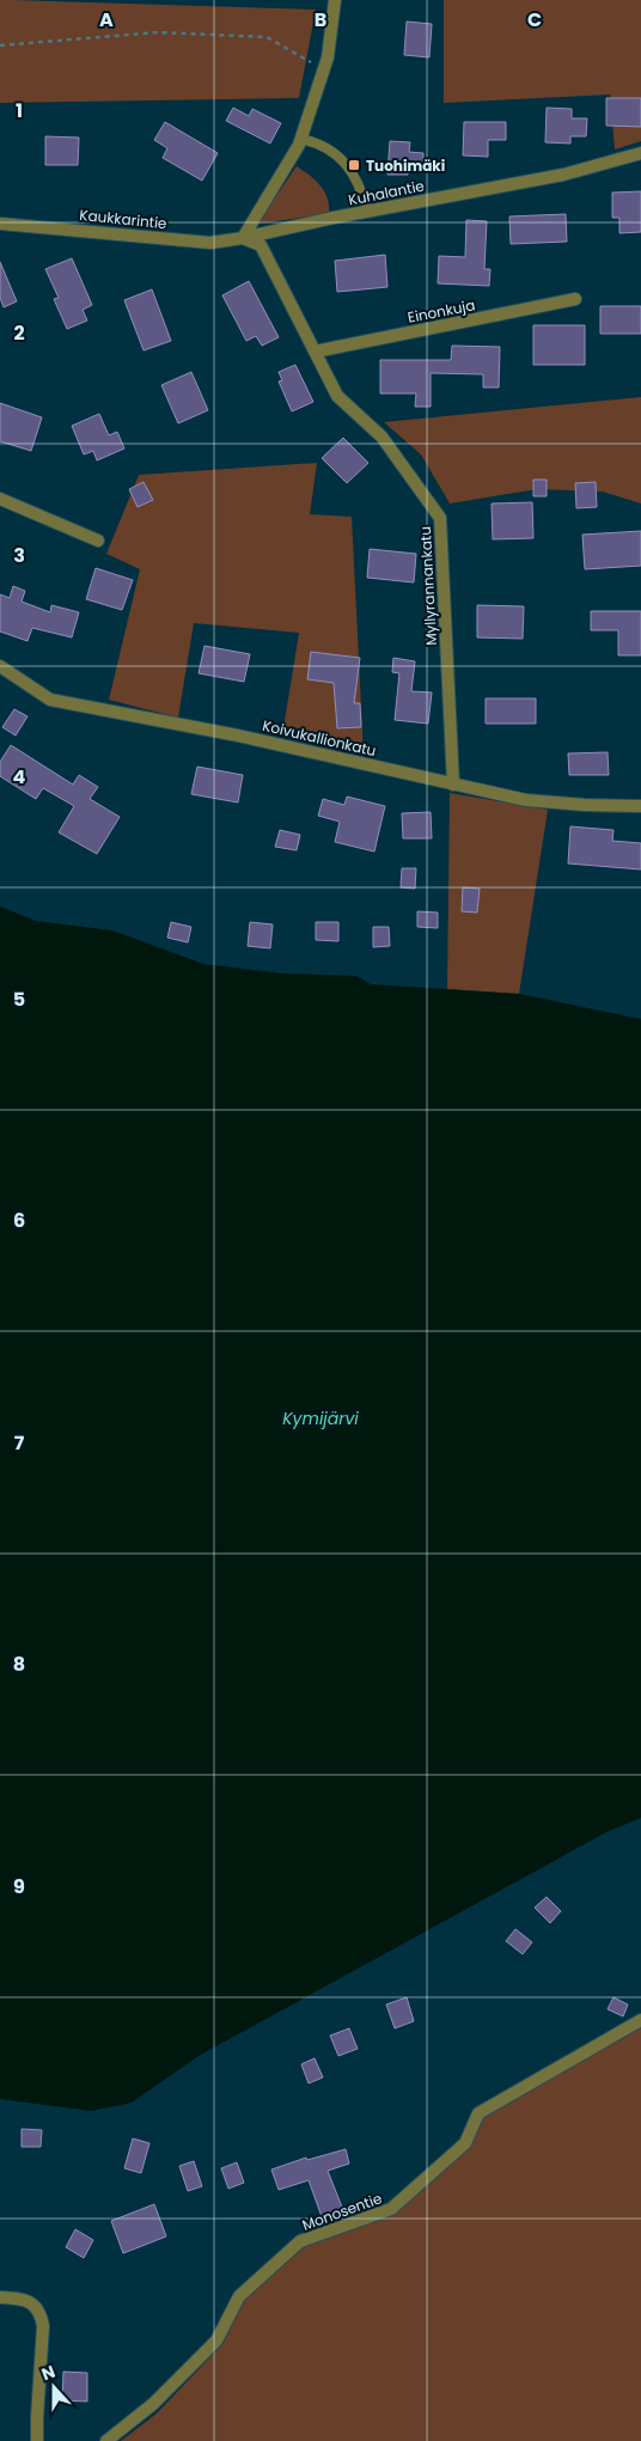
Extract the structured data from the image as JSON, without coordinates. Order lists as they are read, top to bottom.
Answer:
{
  "streets": {
    "street": [
      "Kuhalantie",
      "Kaukkarintie",
      "Einonkuja",
      "Myllyrannankatu",
      "Koivukallionkatu",
      "Monosentie"
    ]
  },
  "crossings": [
    ["Kuhalantie", "Kaukkarintie"],
    ["Kuhalantie", "Myllyrannankatu"],
    ["Kaukkarintie", "Myllyrannankatu"],
    ["Einonkuja", "Myllyrannankatu"],
    ["Myllyrannankatu", "Koivukallionkatu"]
  ],
  "water": ["Kymijärvi"],
  "places": {
    "transit": ["Tuohimäki"]
  },
  "north": "top",
  "grid": {
    "columns": ["A", "B", "C"],
    "rows": [
      "1",
      "2",
      "3",
      "4",
      "5",
      "6",
      "7",
      "8",
      "9"
    ]
  }
}
